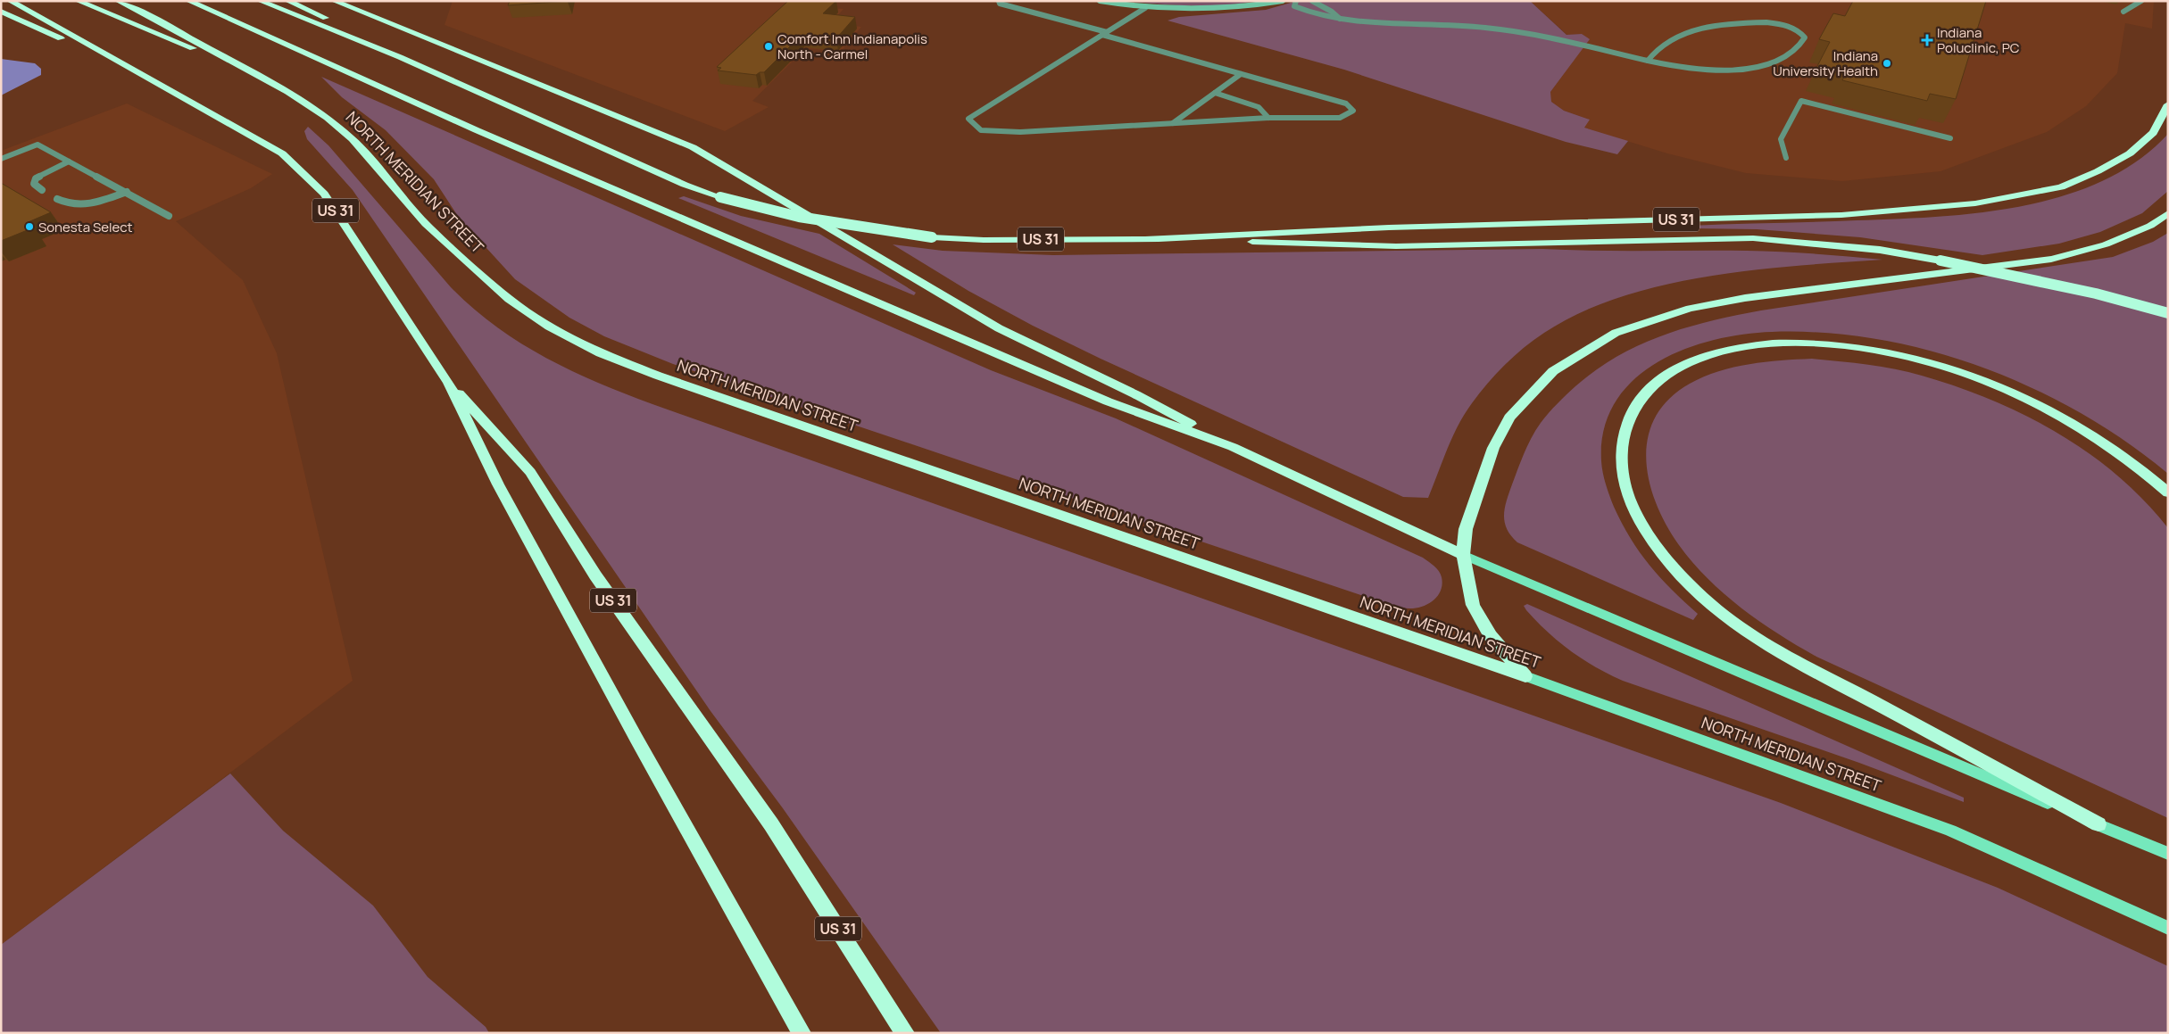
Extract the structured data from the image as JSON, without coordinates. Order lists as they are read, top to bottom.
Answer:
{
  "streets": {
    "highway": ["NORTH MERIDIAN STREET", "US 31"]
  },
  "places": {
    "health": ["Indiana Poluclinic, PC"],
    "other": ["Comfort Inn Indianapolis North - Carmel", "Indiana University Health", "Sonesta Select"]
  }
}
